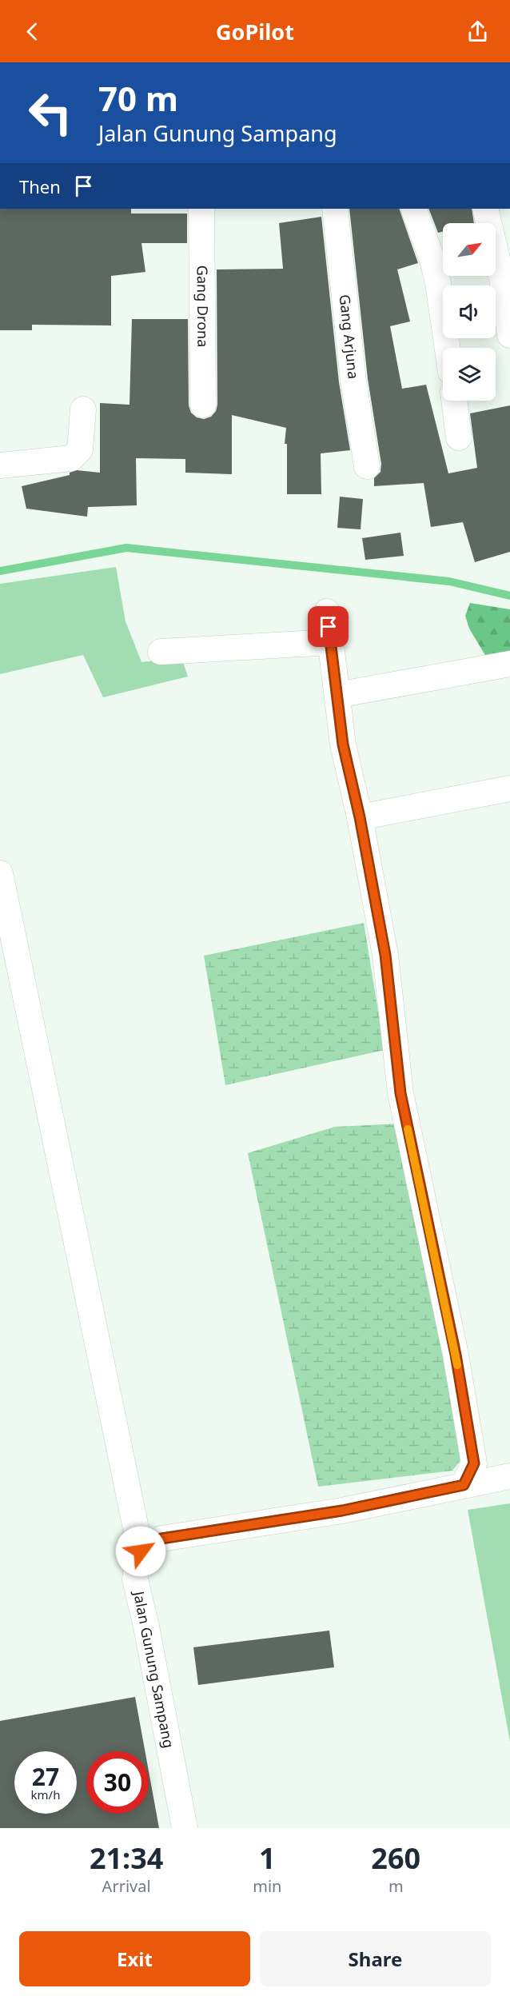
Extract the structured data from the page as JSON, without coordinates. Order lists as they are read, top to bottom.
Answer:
{
  "streets": {
    "street": ["Gang Drona", "Gang Arjuna", "Jalan Gunung Sampang"]
  },
  "north": "top right",
  "page": {
    "header": "GoPilot",
    "turn": ["70 m", "Jalan Gunung Sampang"],
    "then": "Then",
    "speed": "27 km/h",
    "limit": "30",
    "eta": [
      "21:34",
      "Arrival",
      "1",
      "min",
      "260",
      "m"
    ],
    "buttons": ["Exit", "Share"]
  }
}
